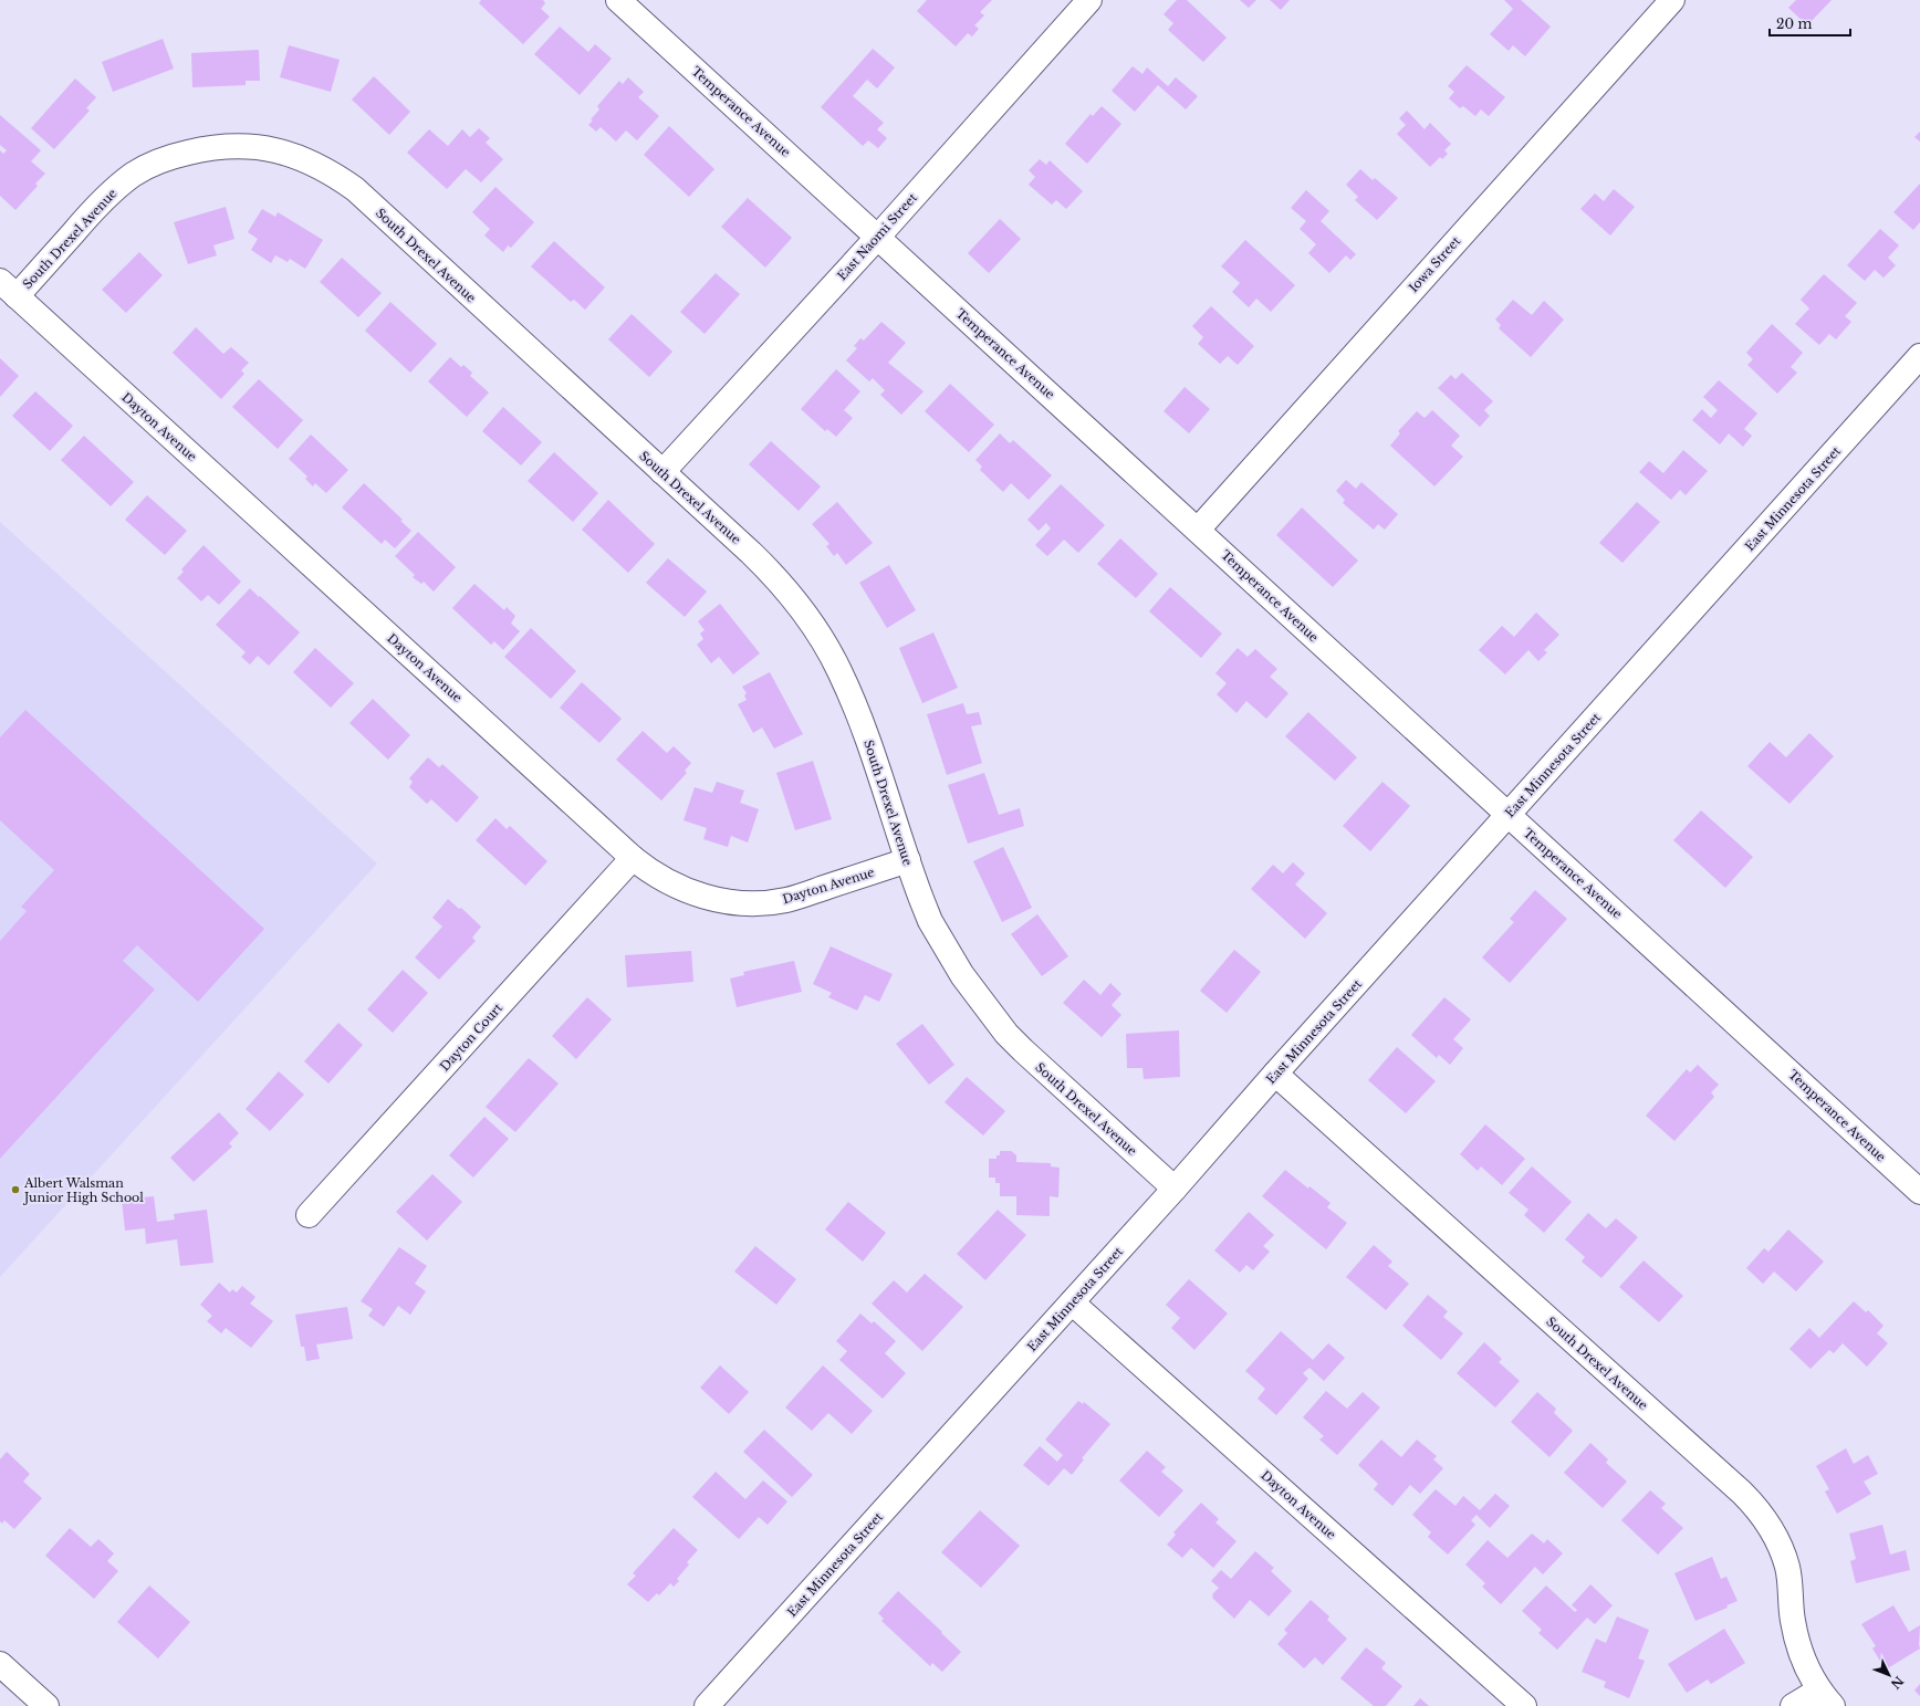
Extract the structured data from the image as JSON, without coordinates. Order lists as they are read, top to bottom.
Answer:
{
  "streets": {
    "street": [
      "Temperance Avenue",
      "East Naomi Street",
      "South Drexel Avenue",
      "Iowa Street",
      "Dayton Avenue",
      "East Minnesota Street",
      "Dayton Court"
    ]
  },
  "crossings": [
    ["Temperance Avenue", "East Naomi Street"],
    ["Temperance Avenue", "Iowa Street"],
    ["Temperance Avenue", "East Minnesota Street"],
    ["East Naomi Street", "South Drexel Avenue"],
    ["South Drexel Avenue", "Dayton Avenue"],
    ["South Drexel Avenue", "East Minnesota Street"],
    ["Dayton Avenue", "East Minnesota Street"],
    ["Dayton Avenue", "Dayton Court"]
  ],
  "places": ["Albert Walsman Junior High School"],
  "scale_bar": "20 m",
  "north": "bottom right"
}
